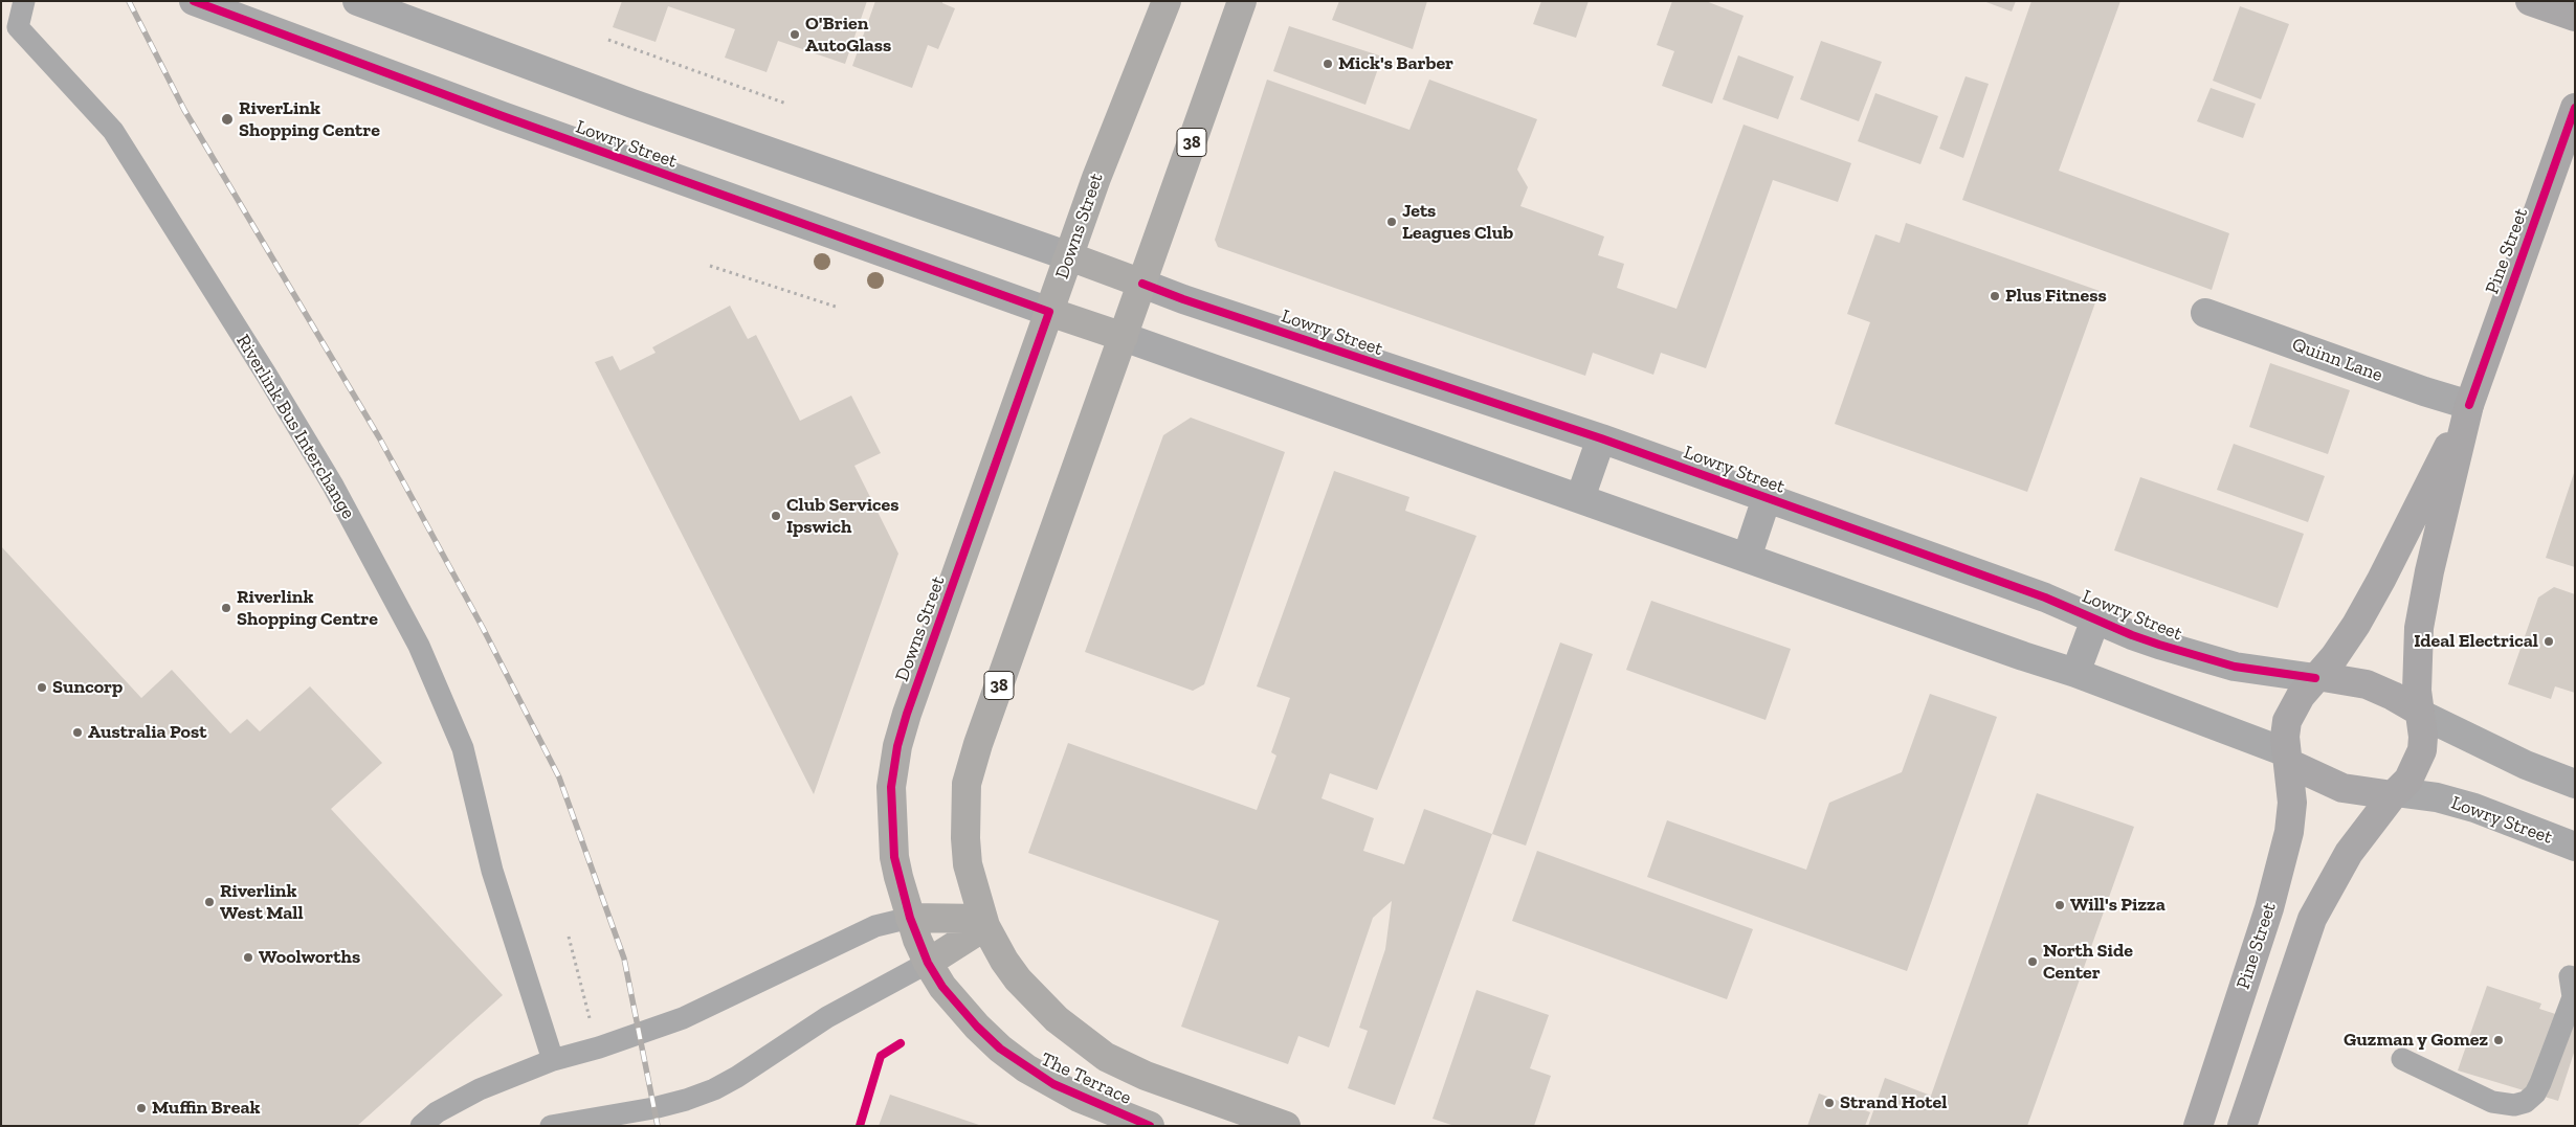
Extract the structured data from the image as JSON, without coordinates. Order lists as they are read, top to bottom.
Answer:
{
  "streets": {
    "main road": [
      "38",
      "Lowry Street",
      "Downs Street",
      "Pine Street",
      "The Terrace"
    ],
    "street": ["Quinn Lane"],
    "lane": ["Riverlink Bus Interchange"]
  },
  "crossings": [
    ["38", "Lowry Street"],
    ["38", "The Terrace"],
    ["Lowry Street", "Downs Street"],
    ["Lowry Street", "Pine Street"],
    ["Downs Street", "The Terrace"],
    ["Pine Street", "Quinn Lane"]
  ],
  "places": [
    "O'Brien AutoGlass",
    "Mick's Barber",
    "RiverLink Shopping Centre",
    "Jets Leagues Club",
    "Plus Fitness",
    "Club Services Ipswich",
    "Riverlink Shopping Centre",
    "Ideal Electrical",
    "Suncorp",
    "Australia Post",
    "Riverlink West Mall",
    "Will's Pizza",
    "Woolworths",
    "North Side Center",
    "Guzman y Gomez",
    "Strand Hotel",
    "Muffin Break"
  ]
}
